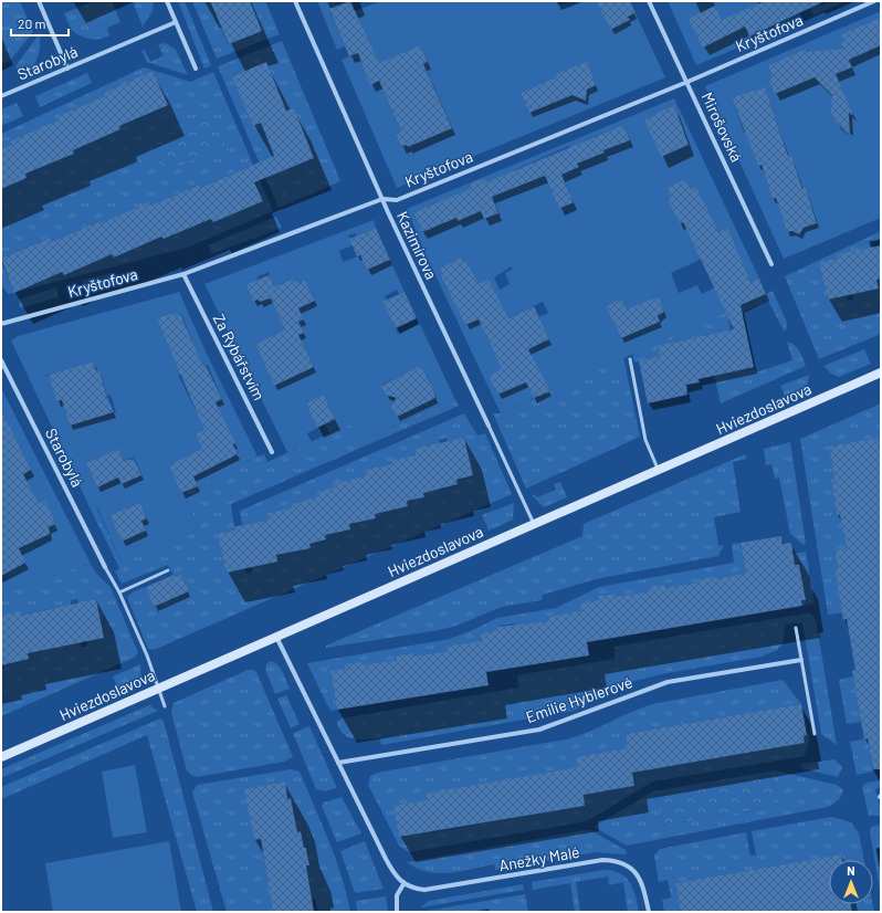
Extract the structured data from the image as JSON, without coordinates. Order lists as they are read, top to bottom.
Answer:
{
  "streets": {
    "street": [
      "Kryštofova",
      "Starobylá",
      "Mirošovská",
      "Kazimírova",
      "Za Rybářstvím",
      "Hviezdoslavova",
      "Emilie Hyblerové",
      "Anežky Malé"
    ]
  },
  "crossings": [
    ["Kryštofova", "Mirošovská"],
    ["Kryštofova", "Kazimírova"],
    ["Kryštofova", "Za Rybářstvím"]
  ],
  "scale_bar": "20 m",
  "north": "top"
}
